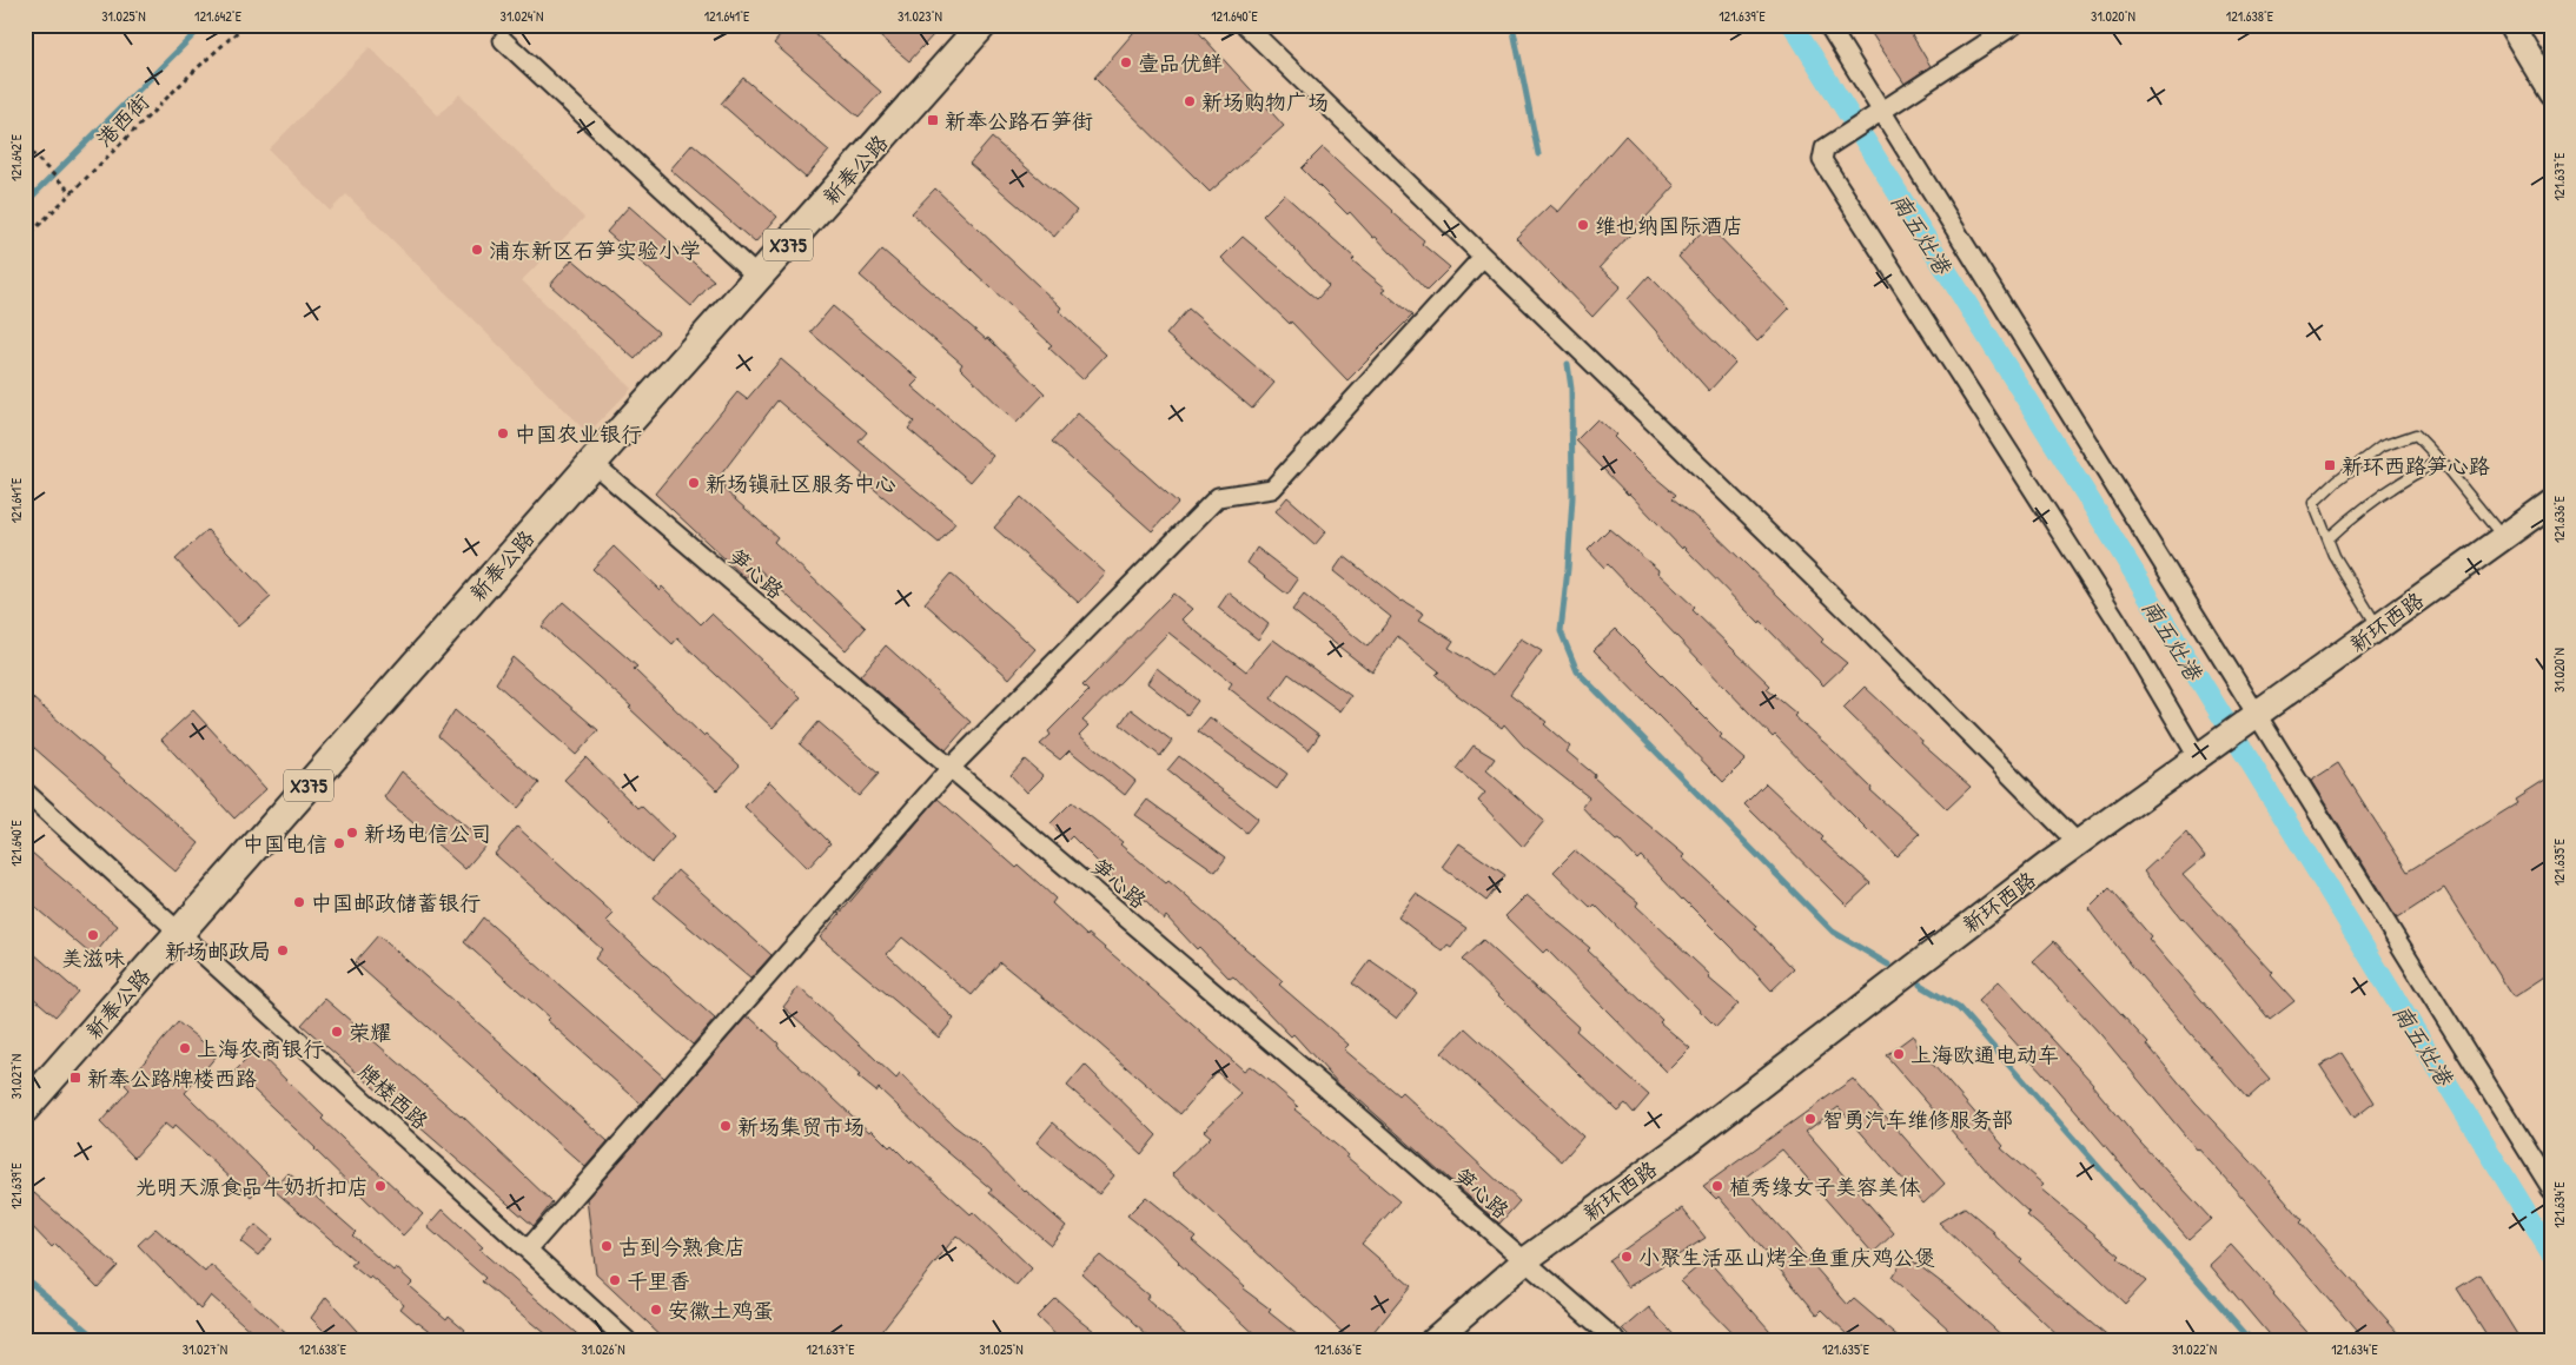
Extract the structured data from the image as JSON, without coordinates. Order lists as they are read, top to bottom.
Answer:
{
  "streets": {
    "main road": ["新奉公路", "X375"],
    "street": ["笋心路", "新环西路", "牌楼西路"],
    "path": ["港西街"]
  },
  "crossings": [
    ["新奉公路", "笋心路"],
    ["新奉公路", "牌楼西路"],
    ["笋心路", "新环西路"]
  ],
  "water": ["南五灶港"],
  "places": {
    "other": [
      "壹品优鲜",
      "新场购物广场",
      "维也纳国际酒店",
      "浦东新区石笋实验小学",
      "中国农业银行",
      "新场镇社区服务中心",
      "新场电信公司",
      "中国电信",
      "中国邮政储蓄银行",
      "美滋味",
      "新场邮政局",
      "荣耀",
      "上海农商银行",
      "上海欧通电动车",
      "智勇汽车维修服务部",
      "新场集贸市场",
      "光明天源食品牛奶折扣店",
      "植秀缘女子美容美体",
      "古到今熟食店",
      "小聚生活巫山烤全鱼重庆鸡公煲",
      "千里香",
      "安徽土鸡蛋"
    ],
    "transit": ["新奉公路石笋街", "新环西路笋心路", "新奉公路牌楼西路"]
  },
  "coordinates": [
    "31.025°N",
    "121.642°E",
    "31.024°N",
    "121.641°E",
    "31.023°N",
    "121.640°E",
    "121.639°E",
    "31.020°N",
    "121.638°E",
    "121.637°E",
    "121.636°E",
    "121.635°E",
    "31.027°N",
    "121.634°E",
    "31.026°N",
    "31.022°N"
  ]
}
